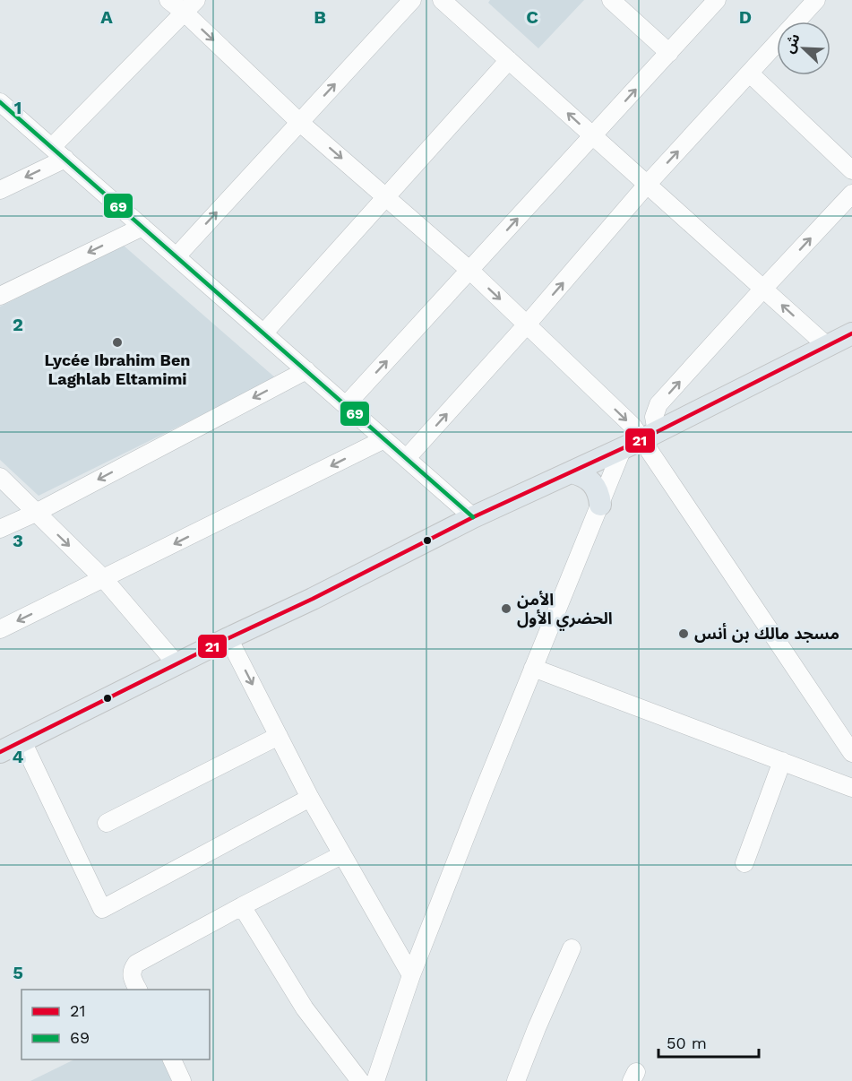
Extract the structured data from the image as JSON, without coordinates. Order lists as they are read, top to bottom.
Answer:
{
  "places": ["Lycée Ibrahim Ben Laghlab Eltamimi", "الأمن الحضري الأول", "مسجد مالك بن أنس"],
  "lines": ["transit line 69", "transit line 21"],
  "legend": ["21", "69"],
  "scale_bar": "50 m",
  "north": "top left",
  "grid": {
    "columns": [
      "A",
      "B",
      "C",
      "D"
    ],
    "rows": [
      "1",
      "2",
      "3",
      "4",
      "5"
    ]
  }
}
